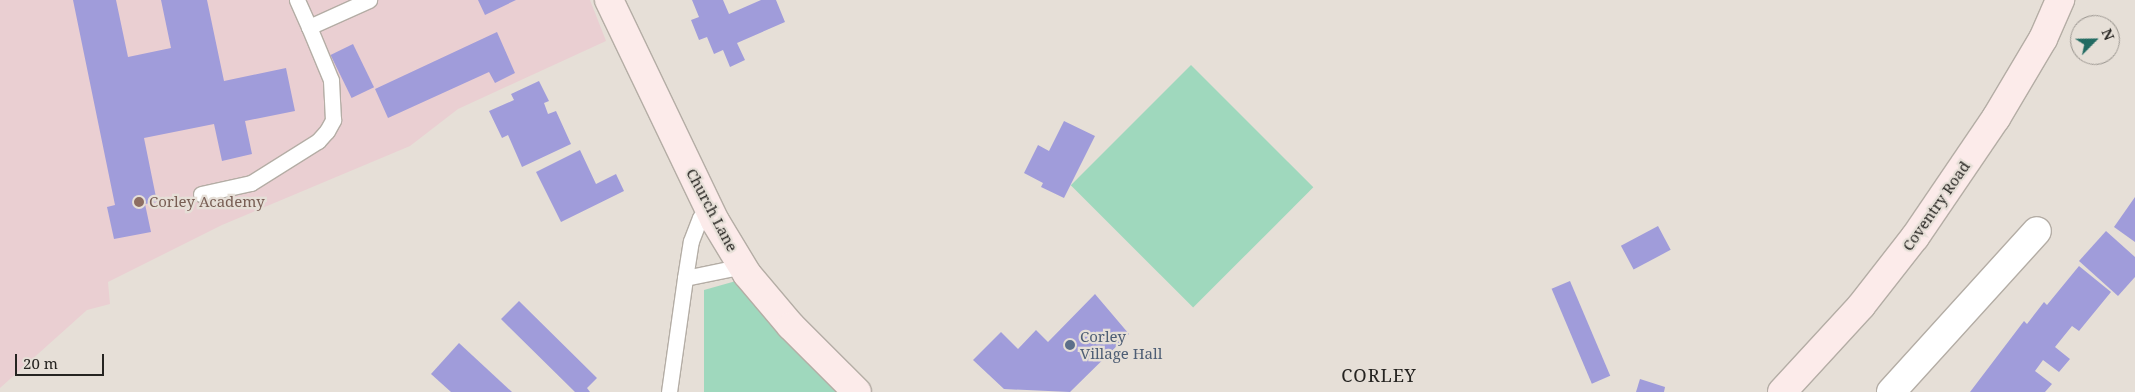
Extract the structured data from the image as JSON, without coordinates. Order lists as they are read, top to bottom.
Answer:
{
  "streets": {
    "main road": ["Coventry Road", "Church Lane"]
  },
  "districts": ["CORLEY"],
  "places": ["Corley Academy", "Corley Village Hall"],
  "scale_bar": "20 m",
  "north": "top right"
}
